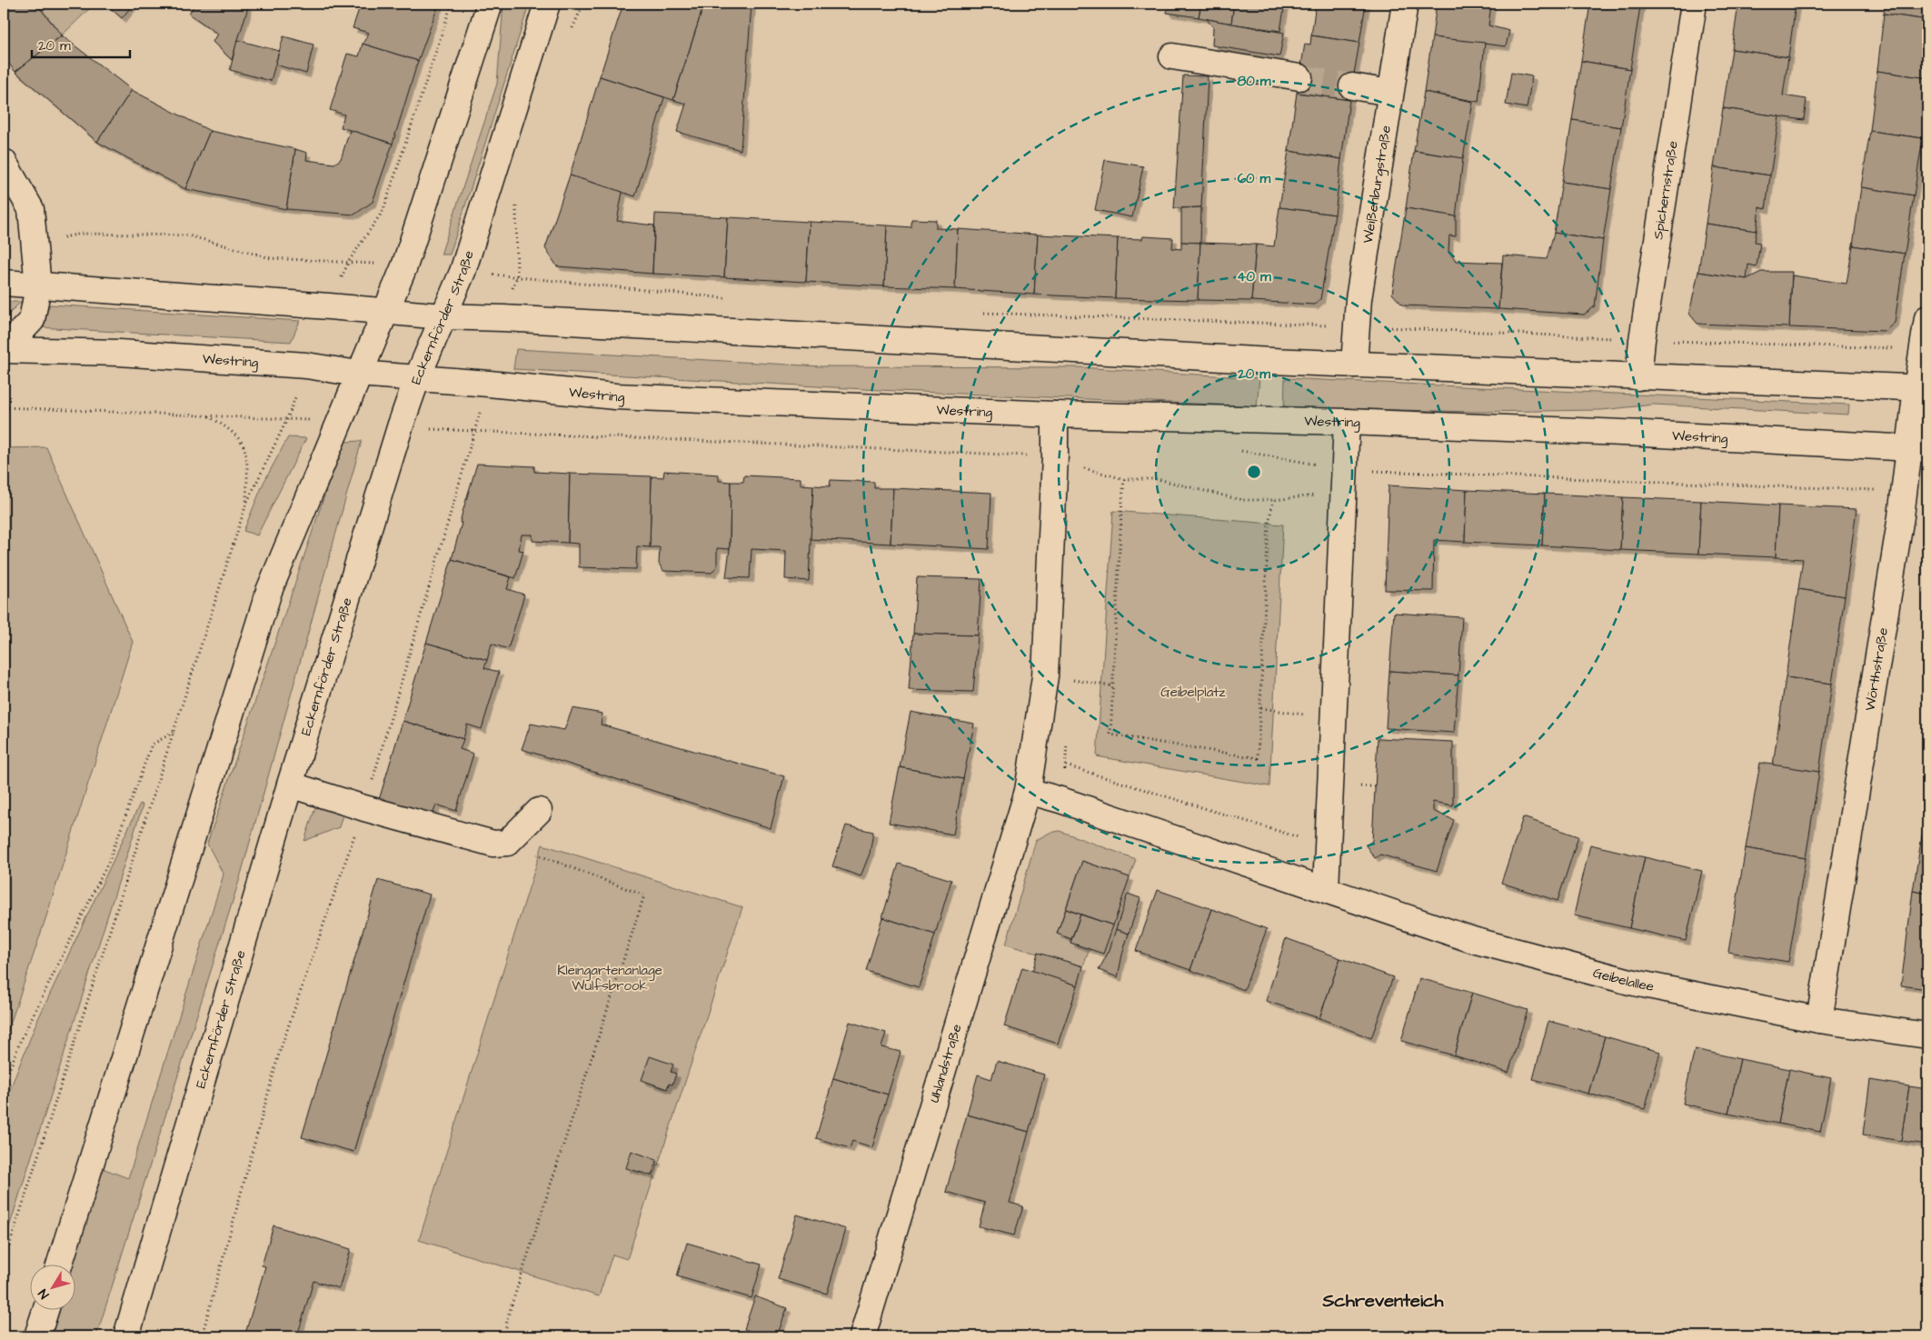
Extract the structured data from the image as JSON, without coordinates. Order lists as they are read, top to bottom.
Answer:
{
  "streets": {
    "main road": [
      "Weißenburgstraße",
      "Spichernstraße",
      "Eckernförder Straße",
      "Westring",
      "Wörthstraße",
      "Geibelallee",
      "Uhlandstraße"
    ]
  },
  "crossings": [
    ["Eckernförder Straße", "Westring"],
    ["Westring", "Wörthstraße"],
    ["Wörthstraße", "Geibelallee"]
  ],
  "districts": ["Schreventeich"],
  "parks": ["Geibelplatz", "Kleingartenanlage Wulfsbrook"],
  "scale_bar": "20 m",
  "north": "bottom left",
  "rings": [
    "80 m",
    "60 m",
    "40 m",
    "20 m"
  ]
}
